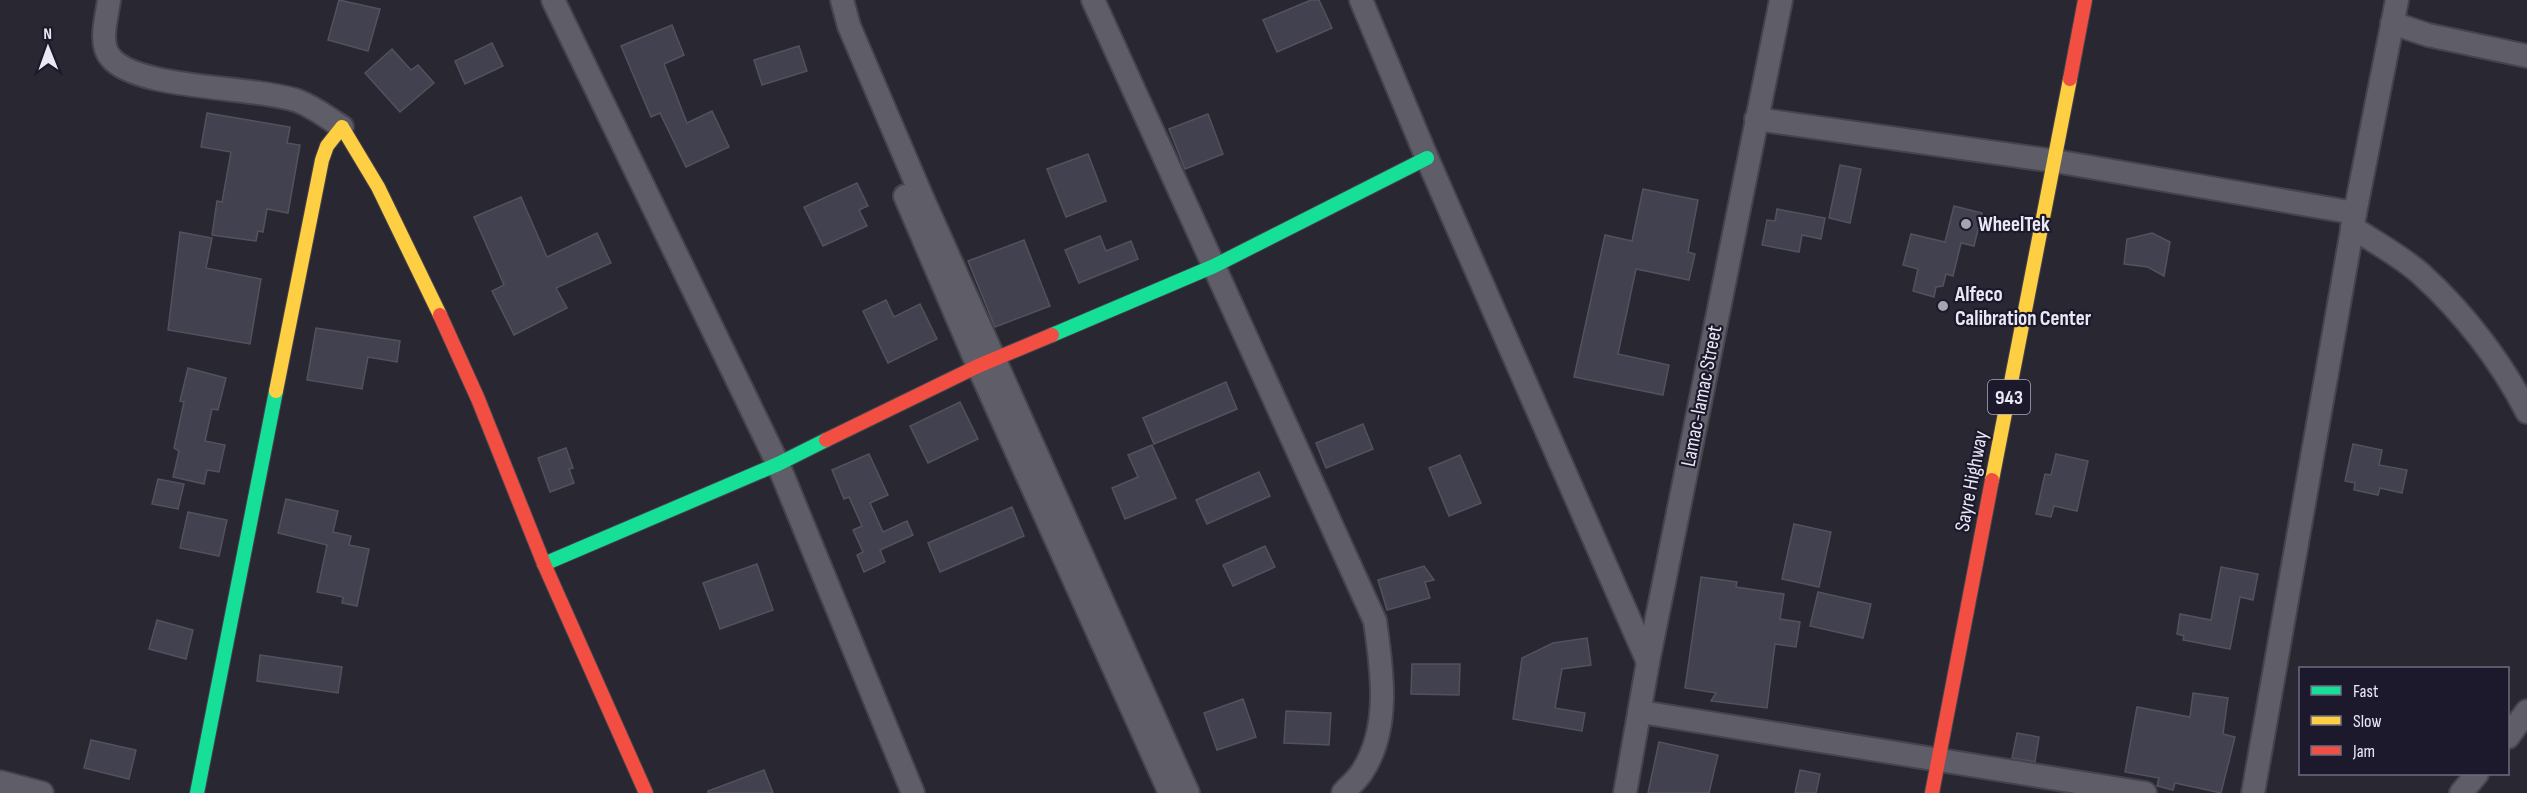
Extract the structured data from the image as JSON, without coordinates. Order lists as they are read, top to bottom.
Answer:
{
  "streets": {
    "main road": ["943", "Sayre Highway"],
    "street": ["Lamac-lamac Street"]
  },
  "places": ["WheelTek", "Alfeco Calibration Center"],
  "legend": ["Fast", "Slow", "Jam"],
  "north": "top"
}
